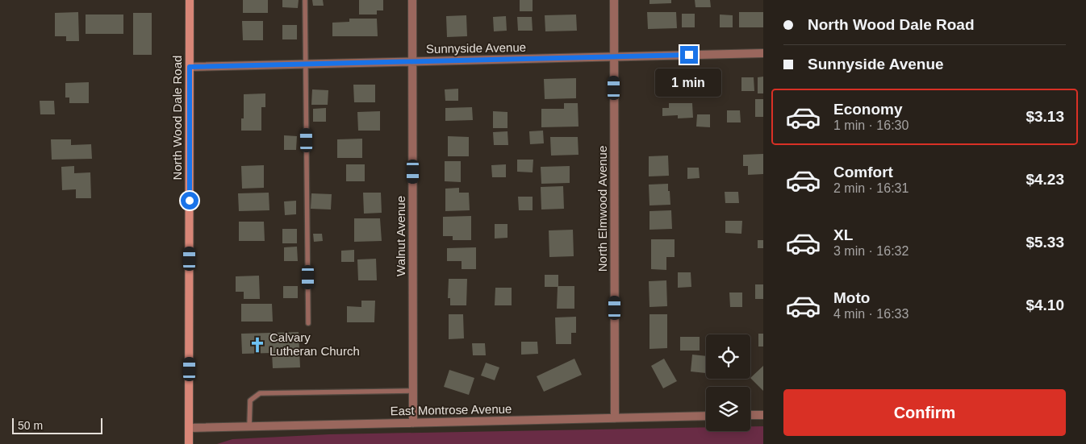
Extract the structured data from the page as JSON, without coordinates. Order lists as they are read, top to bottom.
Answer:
{
  "streets": {
    "main road": ["North Wood Dale Road"],
    "street": [
      "Sunnyside Avenue",
      "North Elmwood Avenue",
      "Walnut Avenue",
      "East Montrose Avenue"
    ]
  },
  "crossings": [
    ["Sunnyside Avenue", "North Wood Dale Road"],
    ["Sunnyside Avenue", "North Elmwood Avenue"],
    ["Sunnyside Avenue", "Walnut Avenue"],
    ["North Wood Dale Road", "East Montrose Avenue"],
    ["North Elmwood Avenue", "East Montrose Avenue"],
    ["Walnut Avenue", "East Montrose Avenue"]
  ],
  "places": {
    "church": ["Calvary Lutheran Church"]
  },
  "scale_bar": "50 m",
  "page": {
    "banner": ["North Wood Dale Road", "Sunnyside Avenue"],
    "bubble": "1 min",
    "list": [
      {
        "name": "Economy",
        "note": "1 min · 16:30",
        "value": "$3.13"
      },
      {
        "name": "Comfort",
        "note": "2 min · 16:31",
        "value": "$4.23"
      },
      {
        "name": "XL",
        "note": "3 min · 16:32",
        "value": "$5.33"
      },
      {
        "name": "Moto",
        "note": "4 min · 16:33",
        "value": "$4.10"
      }
    ],
    "buttons": "Confirm",
    "scale": "50 m"
  }
}
